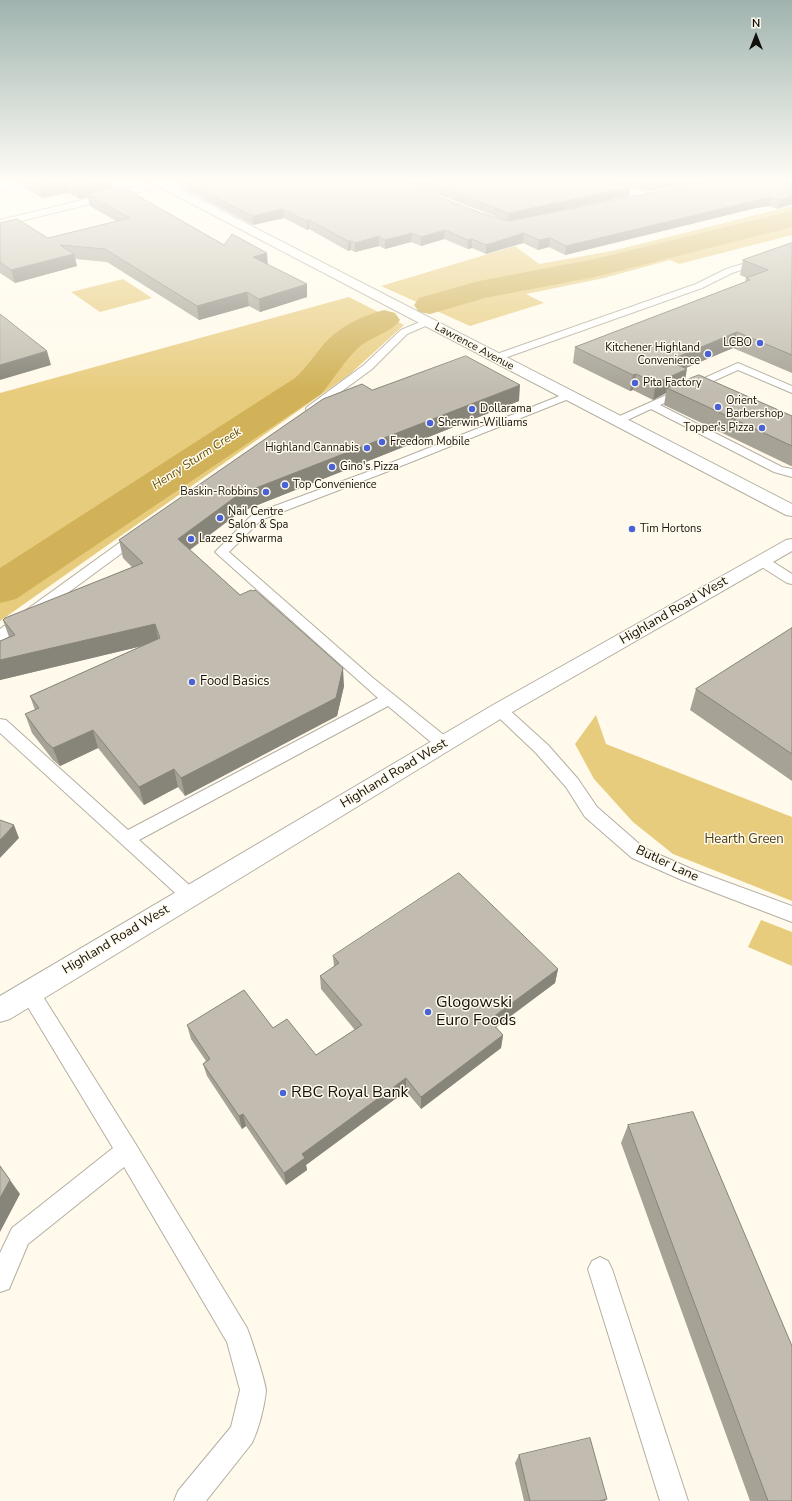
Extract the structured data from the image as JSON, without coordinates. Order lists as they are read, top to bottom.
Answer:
{
  "streets": {
    "street": ["Lawrence Avenue", "Highland Road West"],
    "lane": ["Butler Lane"]
  },
  "crossings": [
    ["Highland Road West", "Butler Lane"]
  ],
  "water": ["Henry Sturm Creek"],
  "parks": ["Hearth Green"],
  "places": [
    "LCBO",
    "Kitchener Highland Convenience",
    "Pita Factory",
    "Orient Barbershop",
    "Dollarama",
    "Sherwin-Williams",
    "Topper's Pizza",
    "Freedom Mobile",
    "Highland Cannabis",
    "Gino's Pizza",
    "Top Convenience",
    "Baskin-Robbins",
    "Nail Centre Salon & Spa",
    "Tim Hortons",
    "Lazeez Shwarma",
    "Food Basics",
    "Glogowski Euro Foods",
    "RBC Royal Bank"
  ],
  "north": "top"
}
